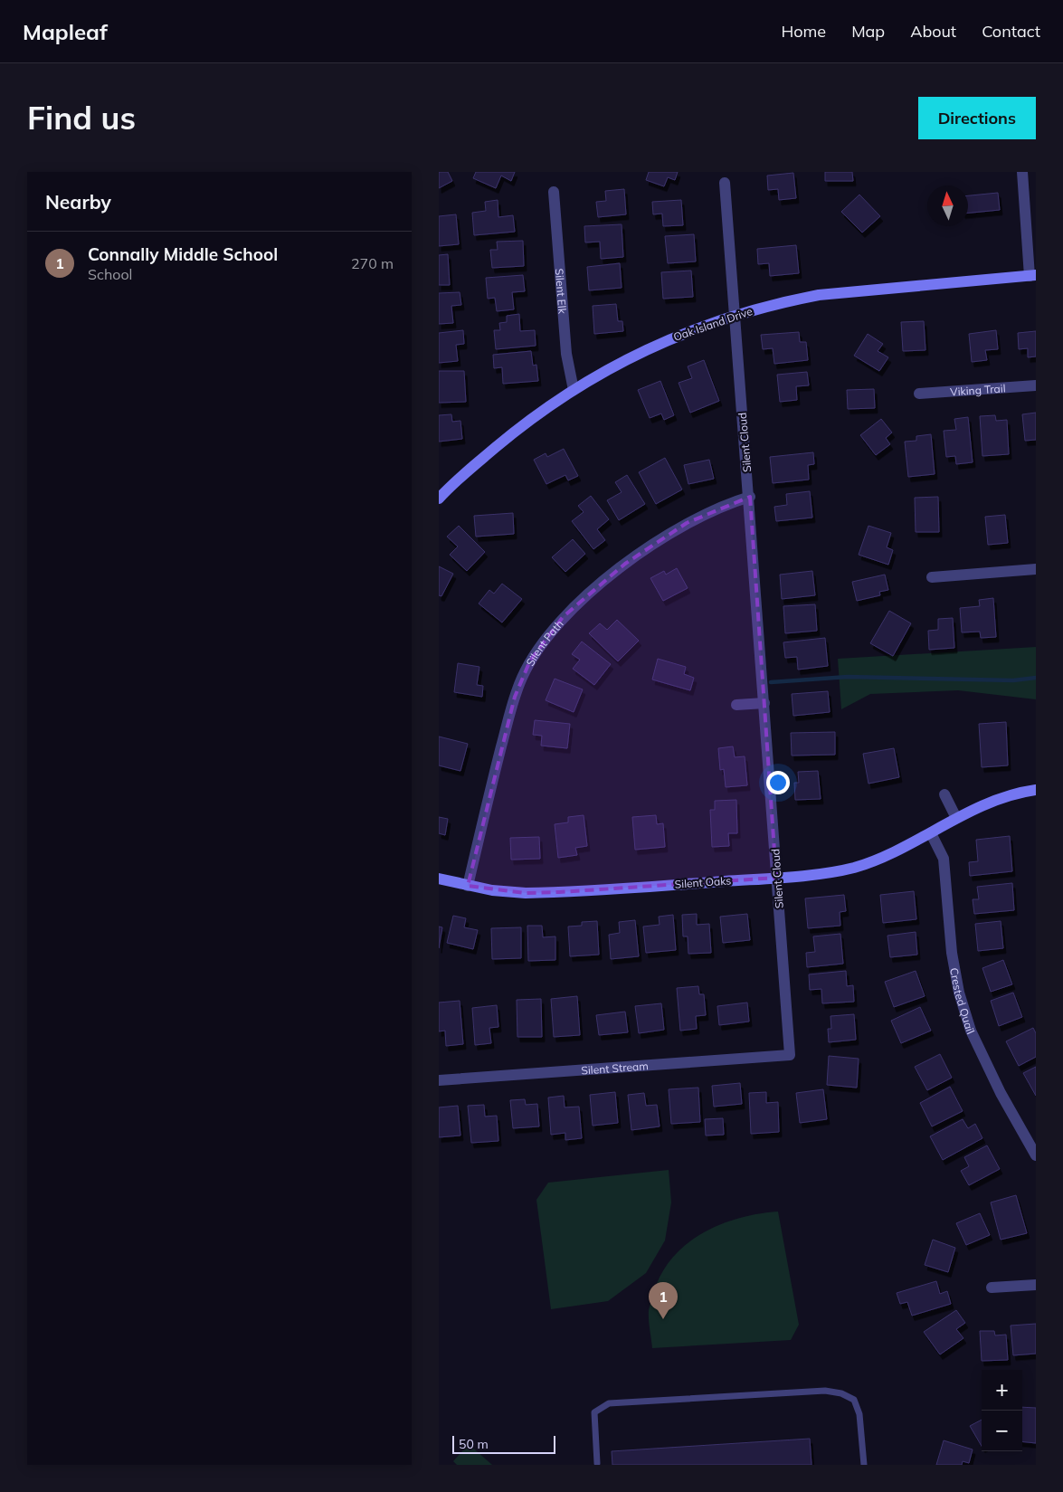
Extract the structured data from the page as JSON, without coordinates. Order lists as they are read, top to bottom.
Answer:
{
  "streets": {
    "street": [
      "Silent Elk",
      "Oak Island Drive",
      "Viking Trail",
      "Silent Cloud",
      "Silent Path",
      "Silent Oaks",
      "Crested Quail",
      "Silent Stream"
    ]
  },
  "crossings": [
    ["Silent Elk", "Oak Island Drive"],
    ["Oak Island Drive", "Silent Cloud"],
    ["Silent Cloud", "Silent Path"],
    ["Silent Cloud", "Silent Oaks"],
    ["Silent Cloud", "Silent Stream"],
    ["Silent Path", "Silent Oaks"],
    ["Silent Oaks", "Crested Quail"]
  ],
  "scale_bar": "50 m",
  "north": "top",
  "page": {
    "header": "Mapleaf",
    "nav": [
      "Home",
      "Map",
      "About",
      "Contact"
    ],
    "buttons": "Directions",
    "title": "Find us",
    "heading": "Nearby",
    "list": [
      {
        "mark": "1",
        "name": "Connally Middle School",
        "note": "School",
        "value": "270 m"
      }
    ],
    "pins": "1",
    "map_buttons": ["+", "−"],
    "scale": "50 m"
  }
}
